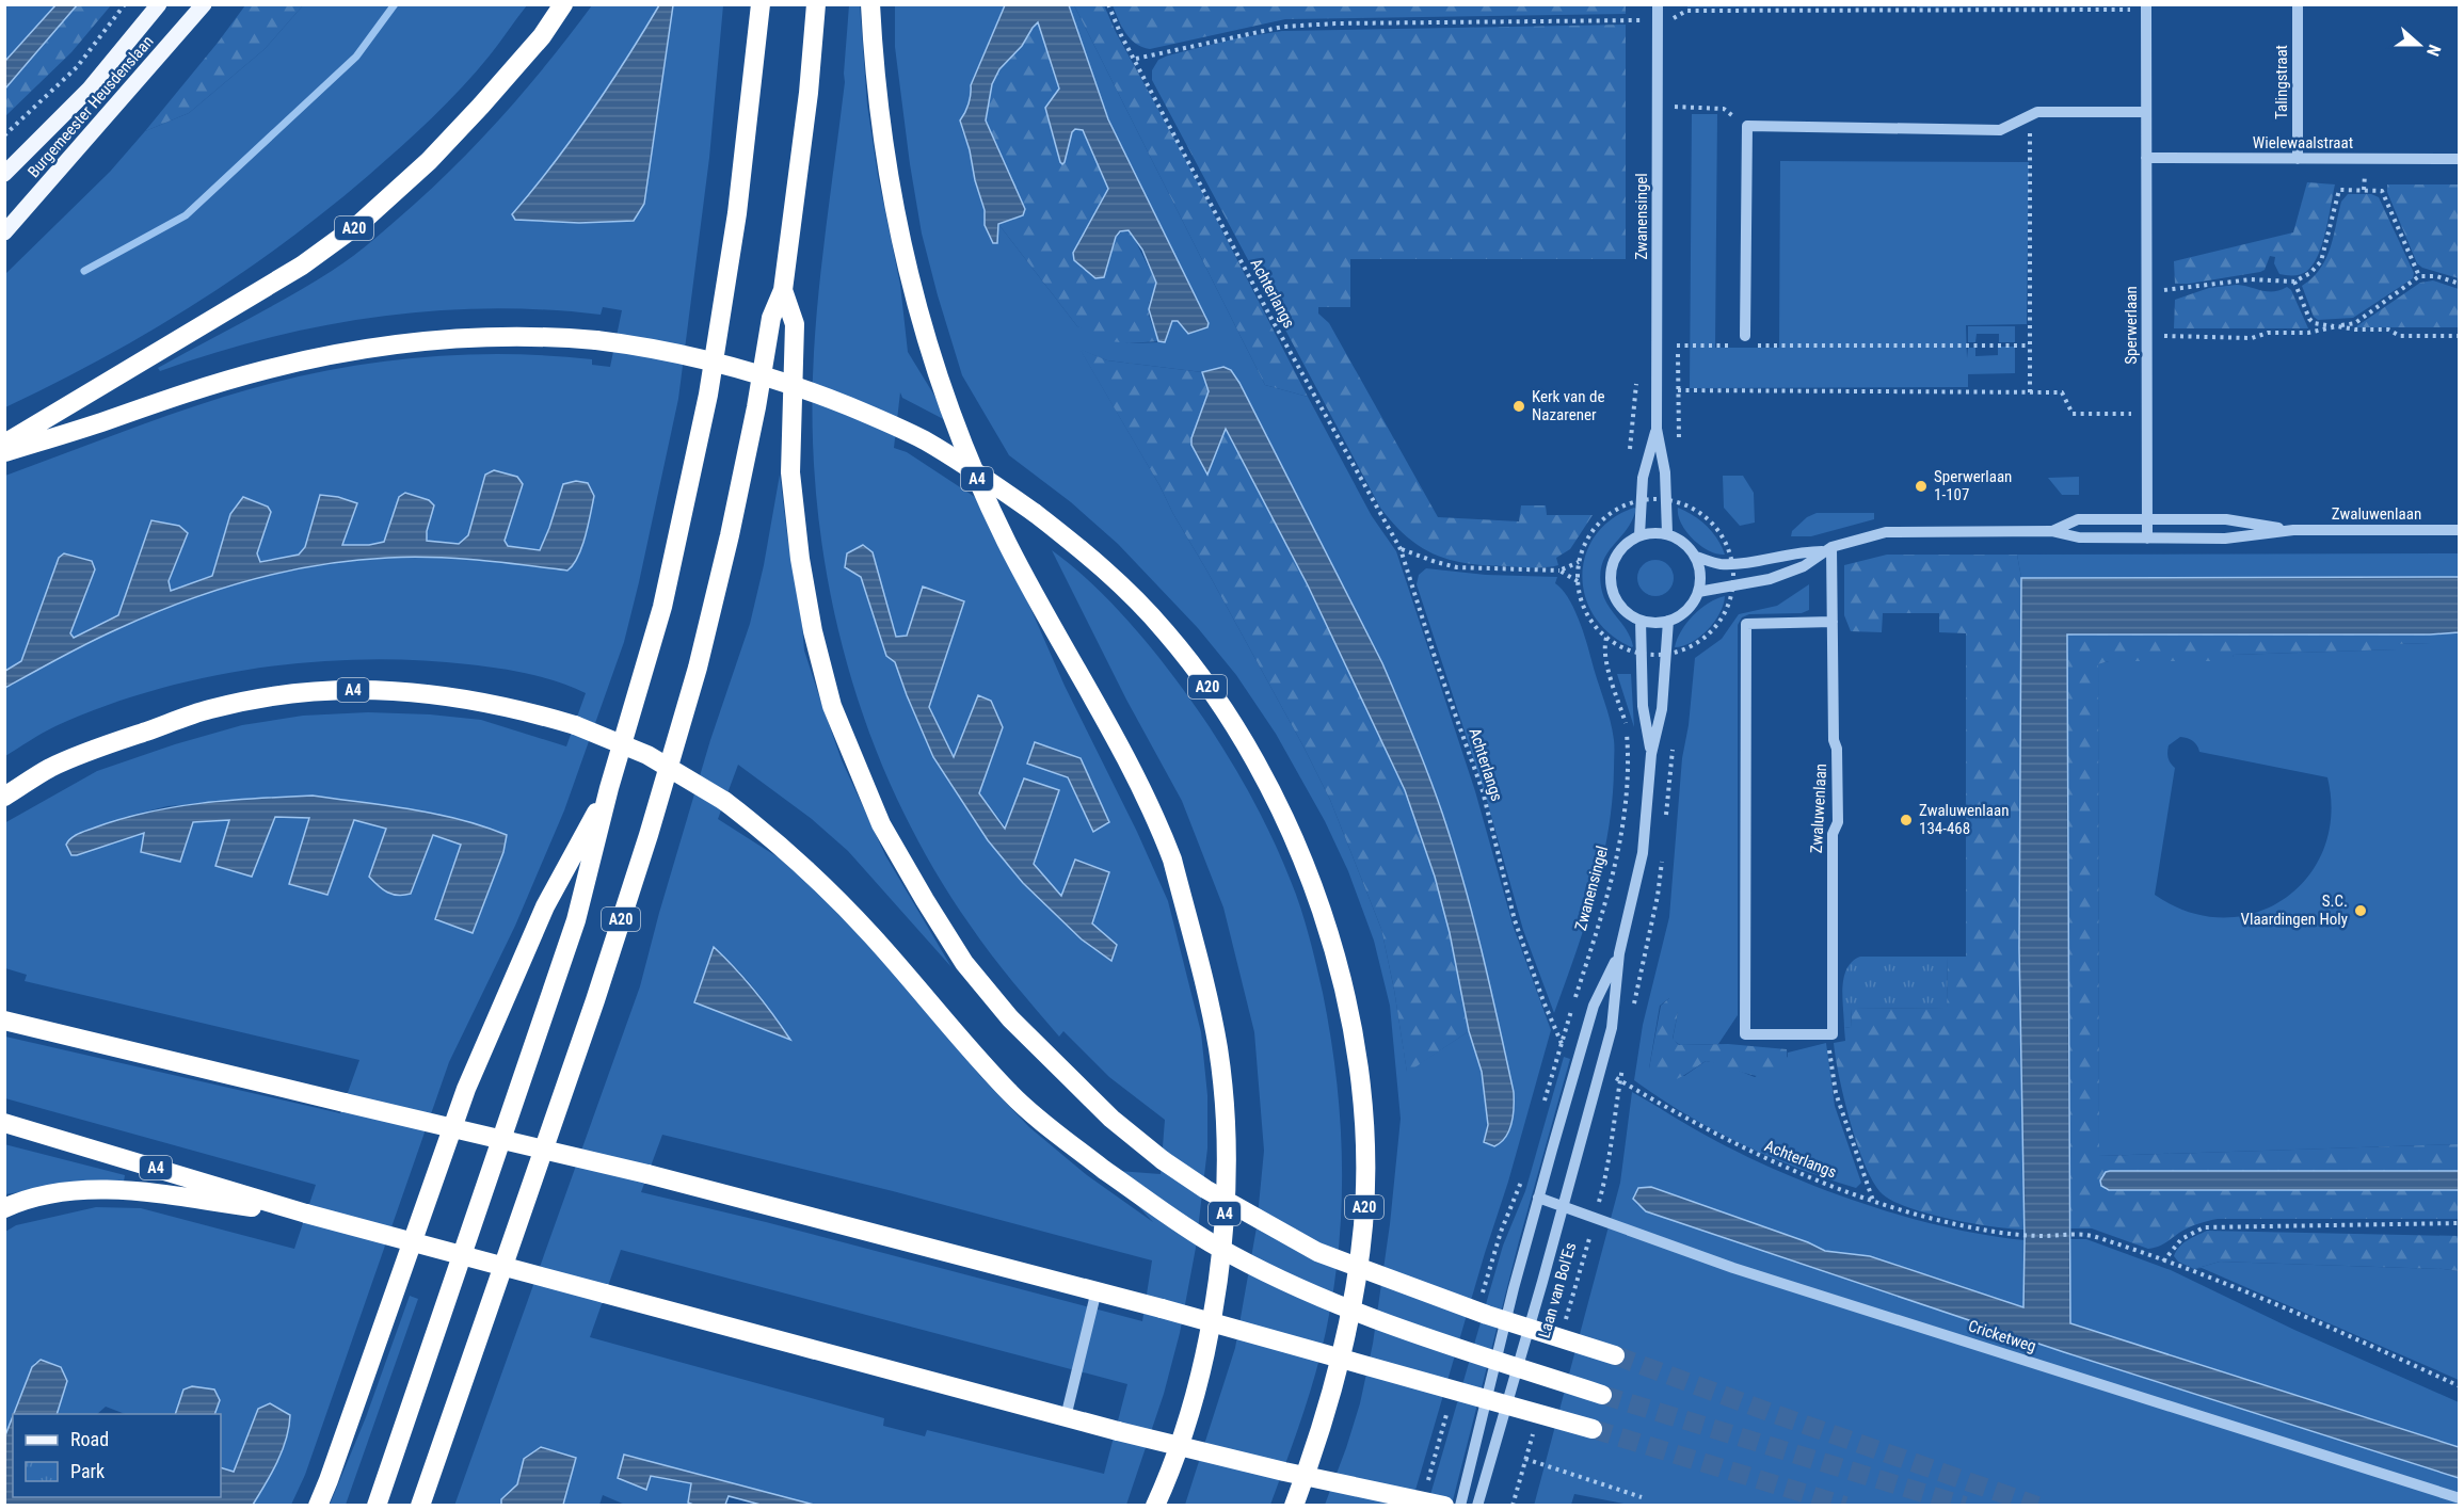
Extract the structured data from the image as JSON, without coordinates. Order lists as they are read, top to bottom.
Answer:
{
  "streets": {
    "highway": ["A20", "A4"],
    "main road": ["Burgemeester Heusdenslaan"],
    "street": [
      "Talingstraat",
      "Wielewaalstraat",
      "Zwanensingel",
      "Sperwerlaan",
      "Zwaluwenlaan",
      "Laan van Bol'Es",
      "Cricketweg"
    ],
    "path": ["Achterlangs"]
  },
  "crossings": [
    ["Talingstraat", "Wielewaalstraat"],
    ["Wielewaalstraat", "Sperwerlaan"],
    ["Zwanensingel", "Zwaluwenlaan"],
    ["A20", "A4"],
    ["Achterlangs", "Laan van Bol'Es"],
    ["Sperwerlaan", "Zwaluwenlaan"],
    ["Laan van Bol'Es", "Cricketweg"]
  ],
  "places": [
    "Kerk van de Nazarener",
    "Sperwerlaan 1-107",
    "Zwaluwenlaan 134-468",
    "S.C. Vlaardingen Holy"
  ],
  "legend": ["Road", "Park"],
  "north": "right"
}
